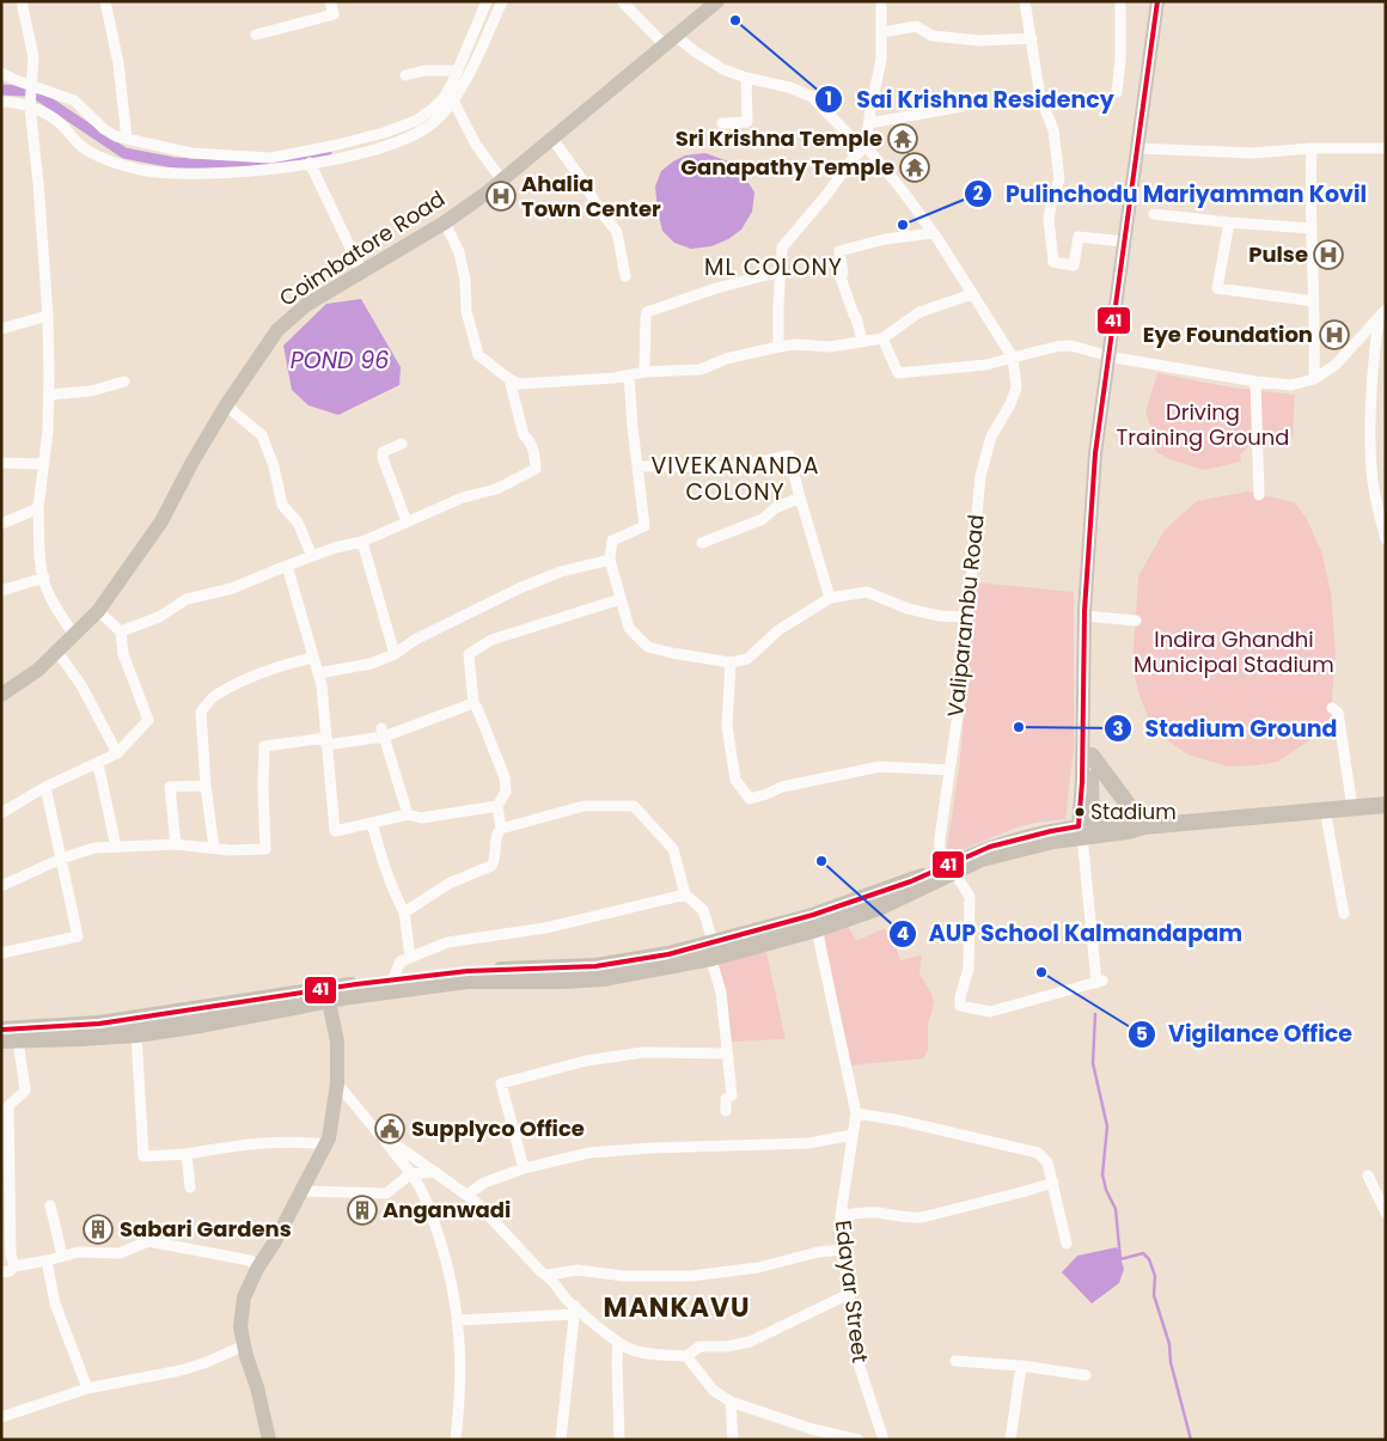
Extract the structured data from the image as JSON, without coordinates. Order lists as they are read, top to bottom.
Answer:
{
  "streets": {
    "street": ["Coimbatore Road", "Valiparambu Road", "Edayar Street"]
  },
  "districts": ["ML COLONY", "VIVEKANANDA COLONY", "MANKAVU"],
  "water": ["POND 96"],
  "parks": ["Driving Training Ground", "Indira Ghandhi Municipal Stadium"],
  "places": {
    "other": [
      "Sai Krishna Residency",
      "Pulinchodu Mariyamman Kovil",
      "Stadium Ground",
      "Stadium",
      "AUP School Kalmandapam",
      "Vigilance Office"
    ],
    "temple": ["Sri Krishna Temple", "Ganapathy Temple"],
    "hospital": ["Ahalia Town Center", "Pulse", "Eye Foundation"],
    "public building": ["Supplyco Office"],
    "building": ["Anganwadi", "Sabari Gardens"]
  },
  "lines": ["transit line 41"]
}
